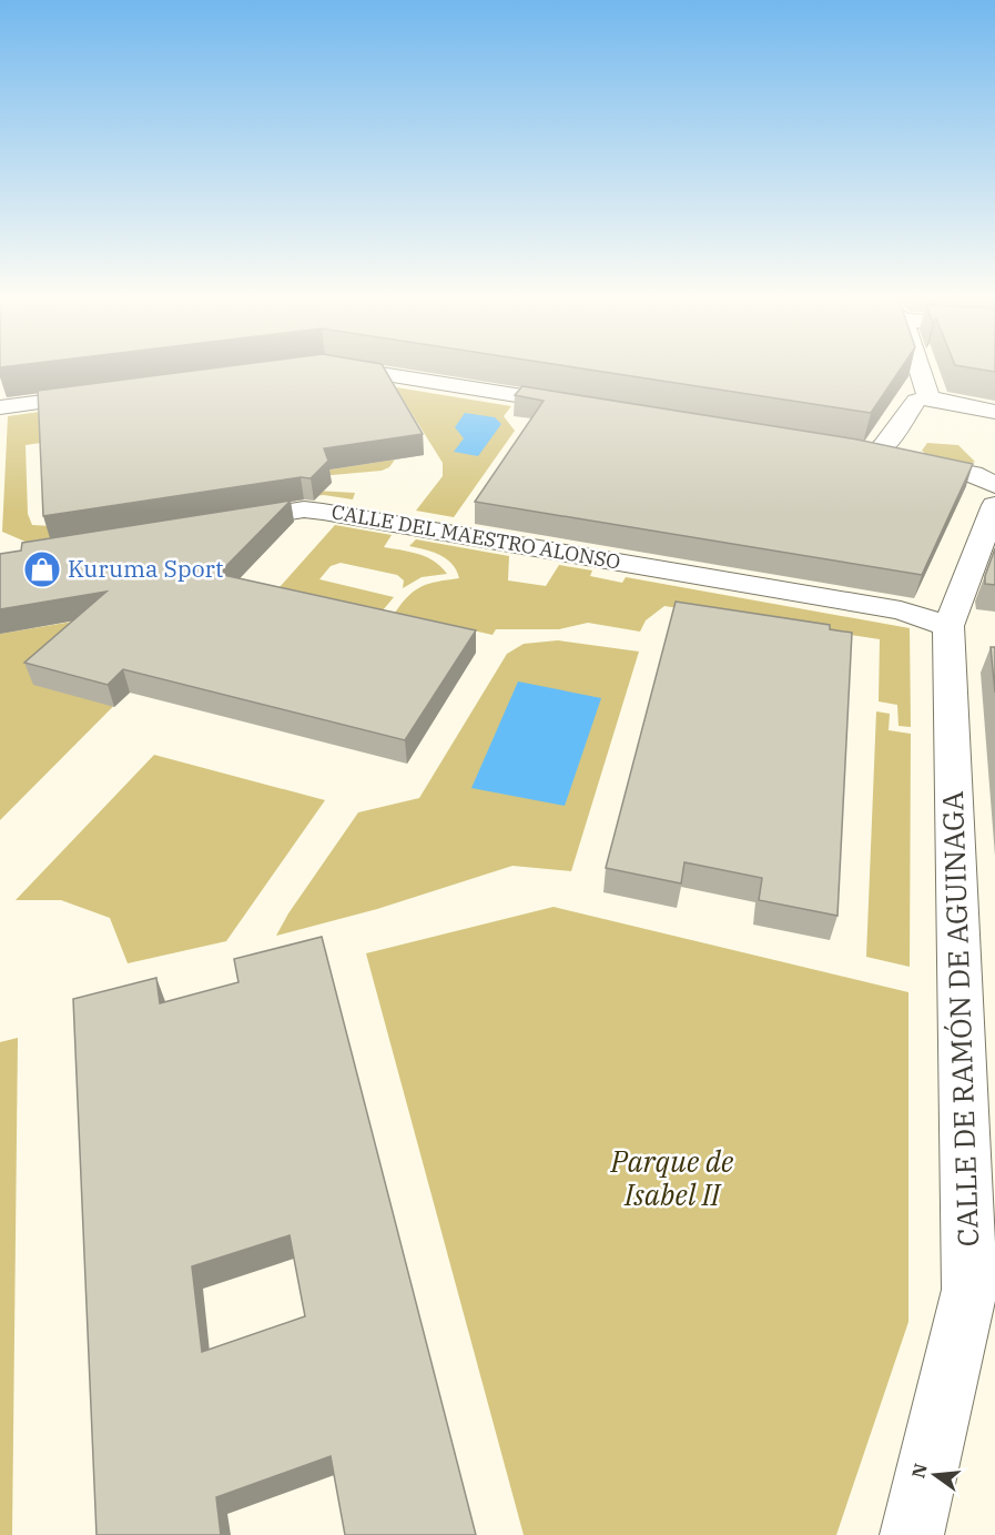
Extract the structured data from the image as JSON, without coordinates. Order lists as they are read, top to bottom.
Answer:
{
  "streets": {
    "street": ["CALLE DEL MAESTRO ALONSO", "CALLE DE RAMÓN DE AGUINAGA"]
  },
  "crossings": [
    ["CALLE DEL MAESTRO ALONSO", "CALLE DE RAMÓN DE AGUINAGA"]
  ],
  "parks": ["Parque de Isabel II"],
  "places": {
    "shop": ["Kuruma Sport"]
  },
  "north": "left"
}
